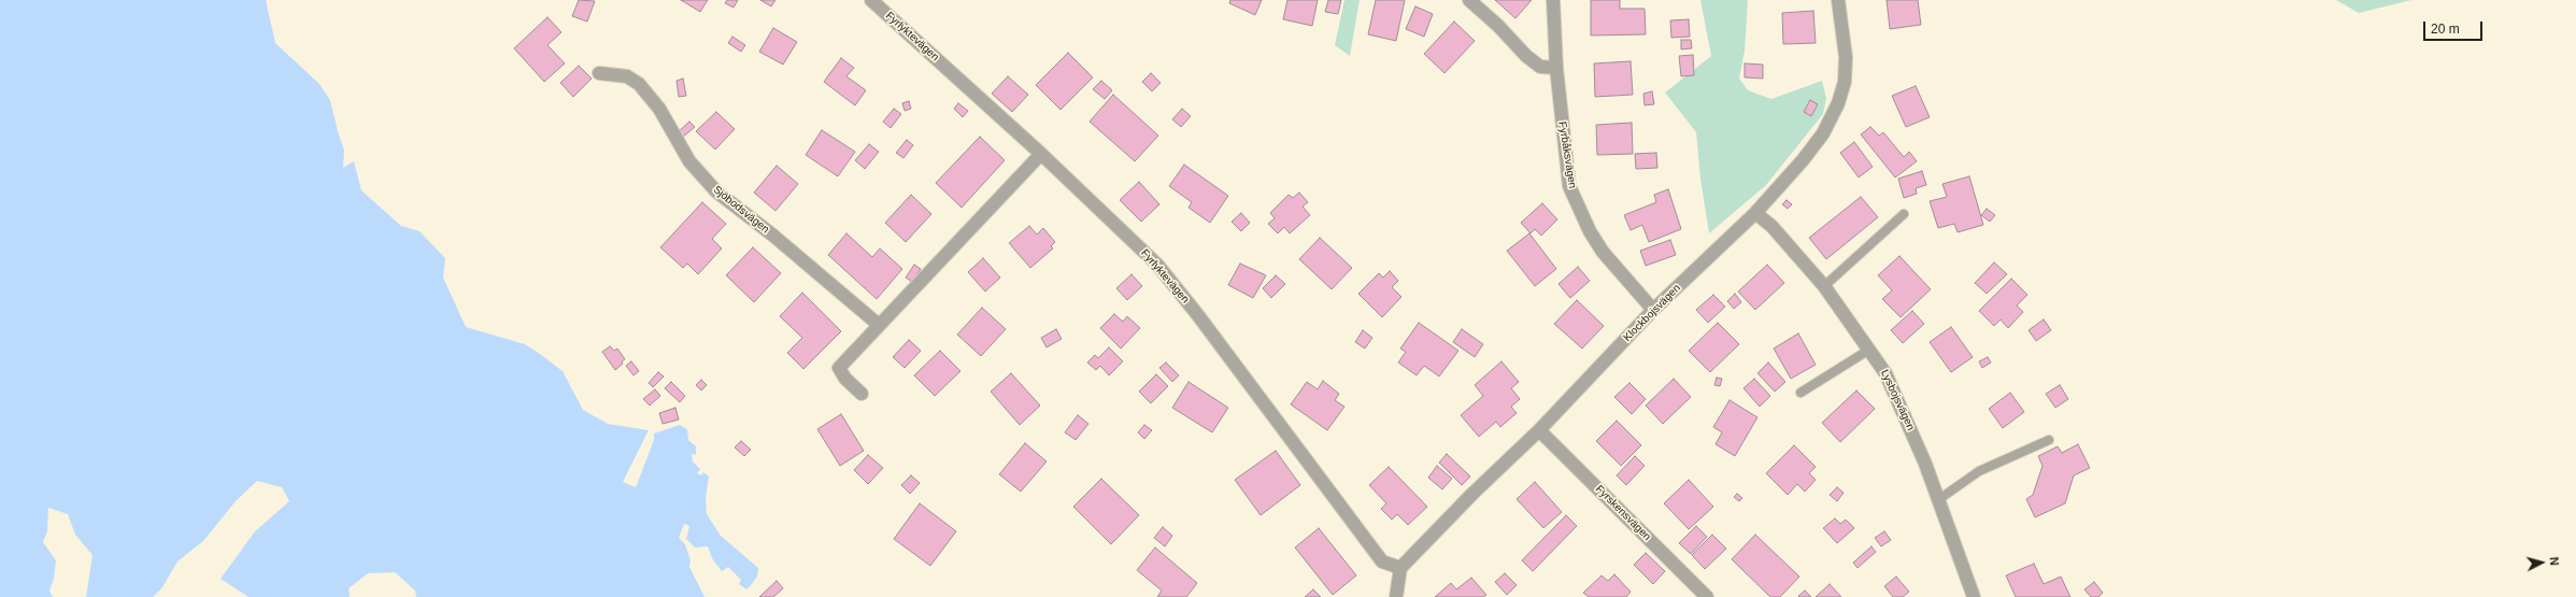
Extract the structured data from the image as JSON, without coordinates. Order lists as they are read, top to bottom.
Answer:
{
  "streets": {
    "street": [
      "Fyrlyktevägen",
      "Fyrbåksvägen",
      "Sjöbodsvägen",
      "Klockbojsvägen",
      "Lysbojsvägen",
      "Fyrskensvägen"
    ]
  },
  "crossings": [
    ["Fyrlyktevägen", "Klockbojsvägen"],
    ["Fyrbåksvägen", "Klockbojsvägen"],
    ["Klockbojsvägen", "Lysbojsvägen"],
    ["Klockbojsvägen", "Fyrskensvägen"]
  ],
  "scale_bar": "20 m",
  "north": "right"
}
